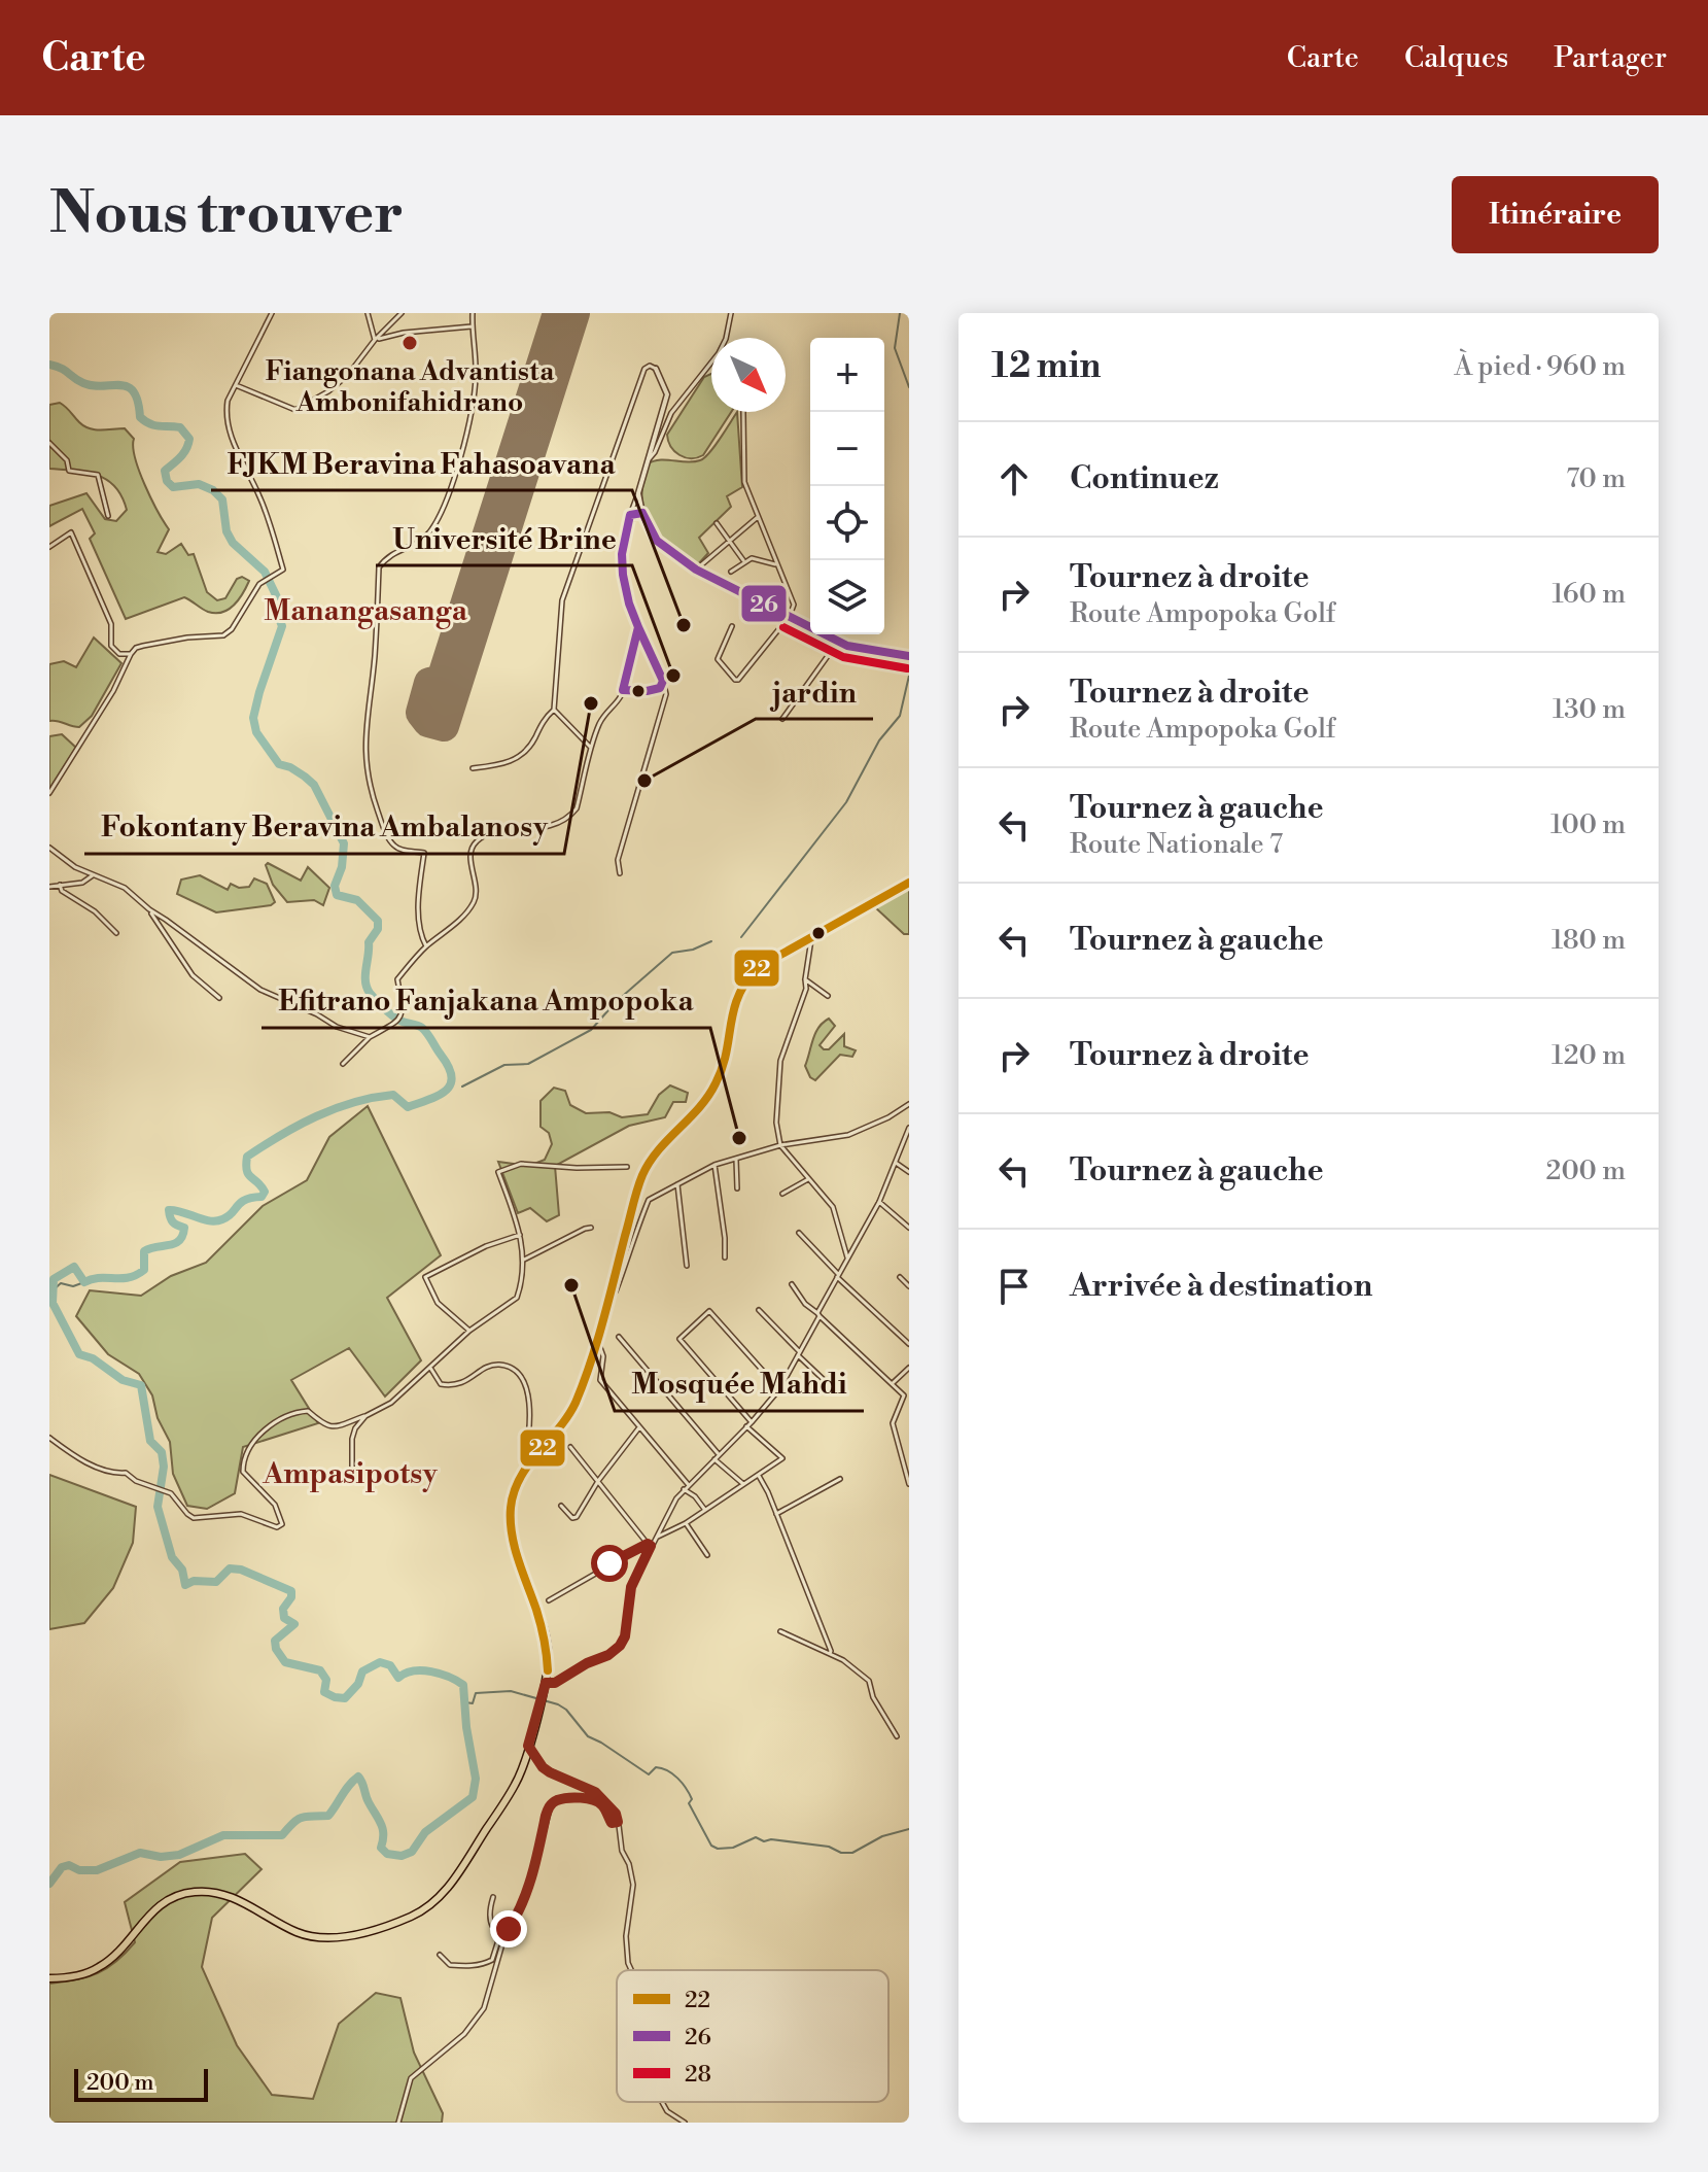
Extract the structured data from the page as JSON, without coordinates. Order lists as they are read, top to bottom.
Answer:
{
  "districts": ["Manangasanga", "Ampasipotsy"],
  "places": [
    "Fiangonana Advantista Ambonifahidrano",
    "FJKM Beravina Fahasoavana",
    "Université Brine",
    "Fokontany Beravina Ambalanosy",
    "jardin",
    "Efitrano Fanjakana Ampopoka",
    "Mosquée Mahdi"
  ],
  "lines": ["transit line 26", "transit line 28", "transit line 22"],
  "legend": ["22", "26", "28"],
  "scale_bar": "200 m",
  "north": "bottom right",
  "page": {
    "header": "Carte",
    "nav": ["Carte", "Calques", "Partager"],
    "buttons": "Itinéraire",
    "title": "Nous trouver",
    "heading": ["12 min", "À pied · 960 m"],
    "map_buttons": ["+", "−"],
    "list": [
      ["Continuez", "70 m"],
      ["Tournez à droite", "Route Ampopoka Golf", "160 m"],
      ["Tournez à droite", "Route Ampopoka Golf", "130 m"],
      ["Tournez à gauche", "Route Nationale 7", "100 m"],
      ["Tournez à gauche", "180 m"],
      ["Tournez à droite", "120 m"],
      ["Tournez à gauche", "200 m"],
      "Arrivée à destination"
    ],
    "scale": "200 m"
  }
}
